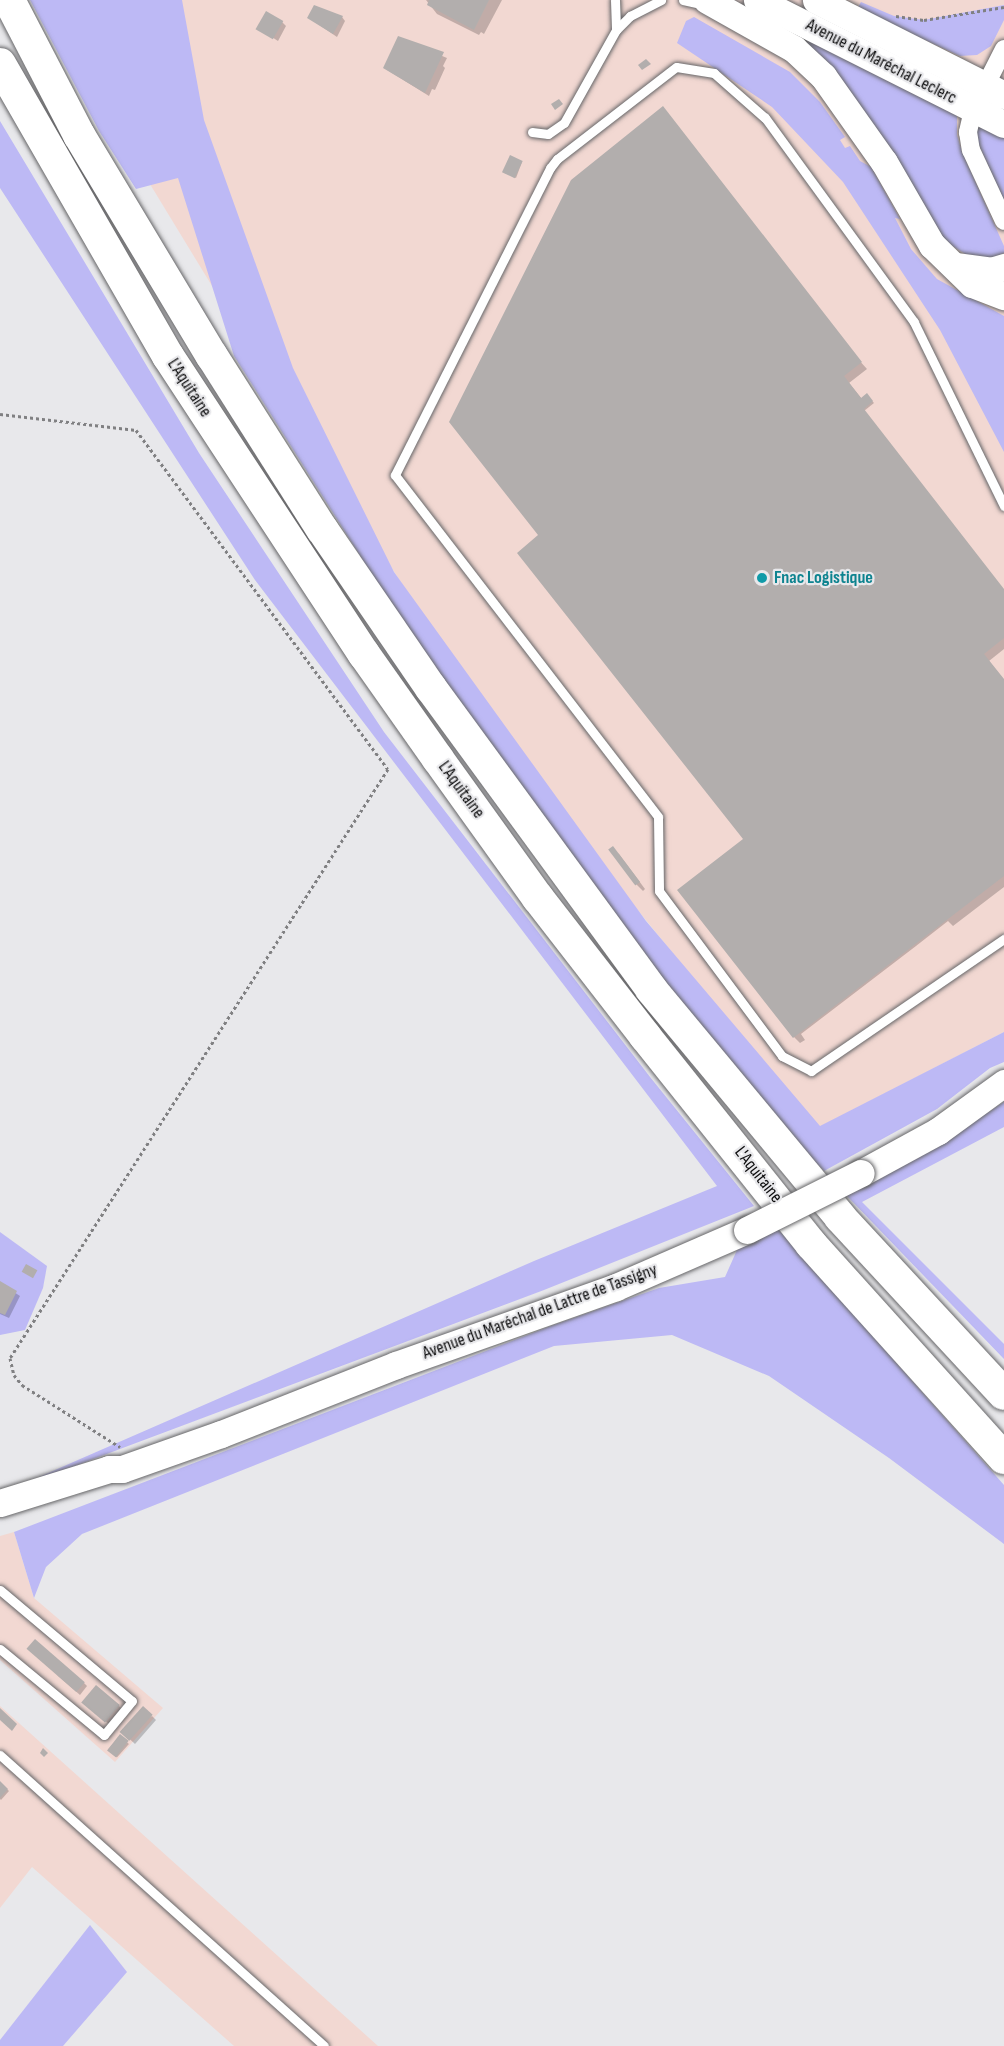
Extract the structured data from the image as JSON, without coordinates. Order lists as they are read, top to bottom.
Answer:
{
  "streets": {
    "highway": ["L'Aquitaine"],
    "main road": ["Avenue du Maréchal Leclerc", "Avenue du Maréchal de Lattre de Tassigny"]
  },
  "places": ["Fnac Logistique"]
}
